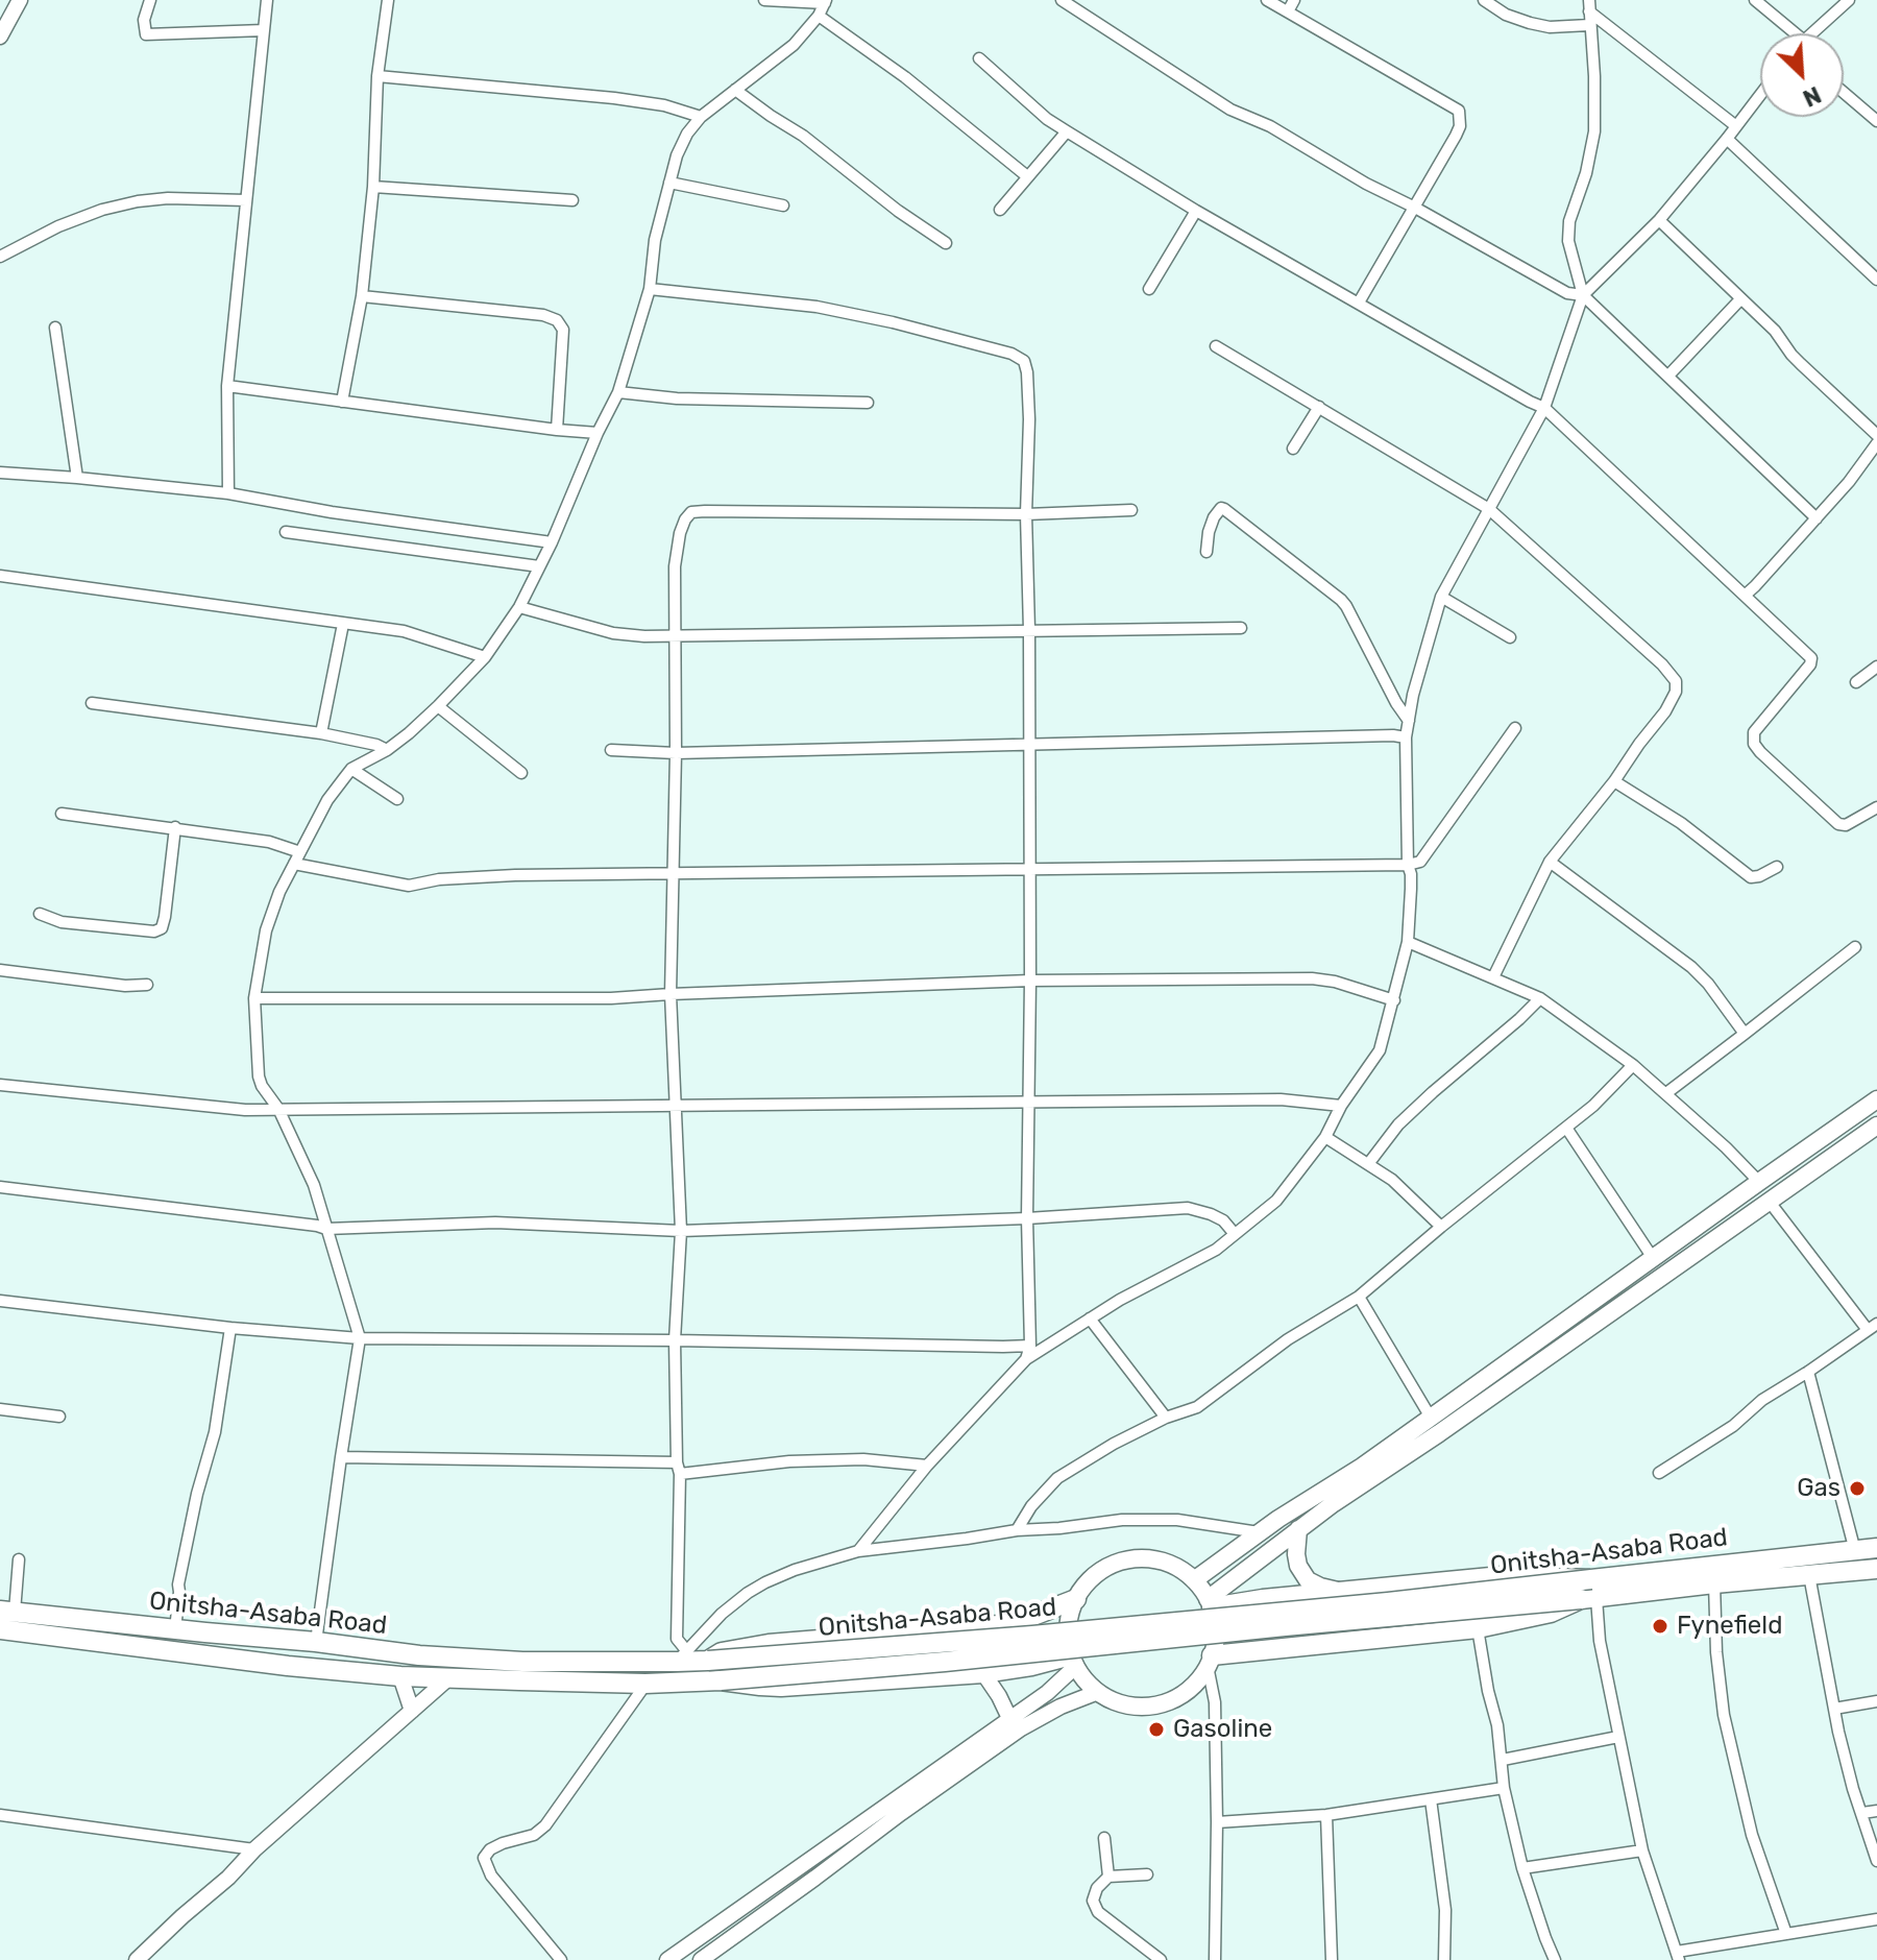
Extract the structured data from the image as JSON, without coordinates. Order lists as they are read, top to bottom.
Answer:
{
  "streets": {
    "highway": ["Onitsha-Asaba Road"]
  },
  "places": ["Gas", "Fynefield", "Gasoline"],
  "north": "bottom right"
}
